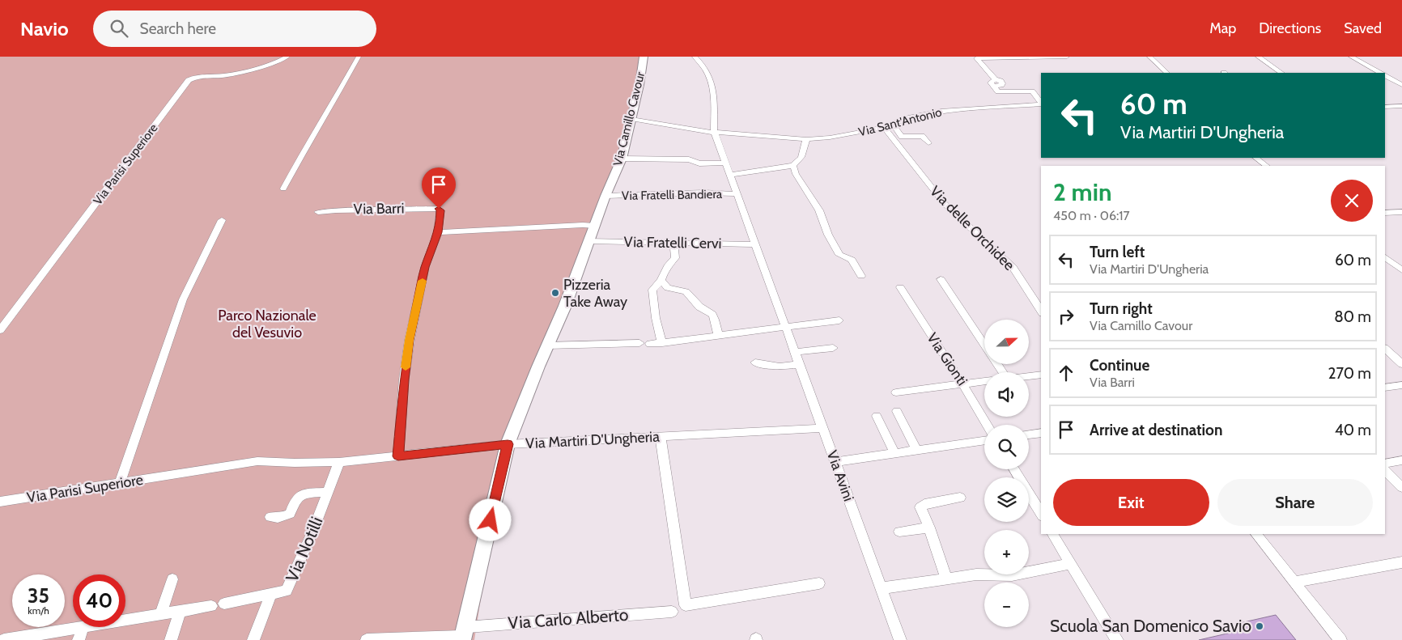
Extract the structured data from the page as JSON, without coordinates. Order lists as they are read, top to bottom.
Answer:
{
  "streets": {
    "street": [
      "Via Camillo Cavour",
      "Via Sant'Antonio",
      "Via Parisi Superiore",
      "Via Fratelli Bandiera",
      "Via Barri",
      "Via delle Orchidee",
      "Via Fratelli Cervi",
      "Via Gionti",
      "Via Martiri D'Ungheria",
      "Via Avini",
      "Via Notilli",
      "Via Carlo Alberto"
    ]
  },
  "crossings": [
    ["Via Camillo Cavour", "Via Sant'Antonio"],
    ["Via Camillo Cavour", "Via Fratelli Bandiera"],
    ["Via Camillo Cavour", "Via Fratelli Cervi"],
    ["Via Camillo Cavour", "Via Martiri D'Ungheria"],
    ["Via Sant'Antonio", "Via delle Orchidee"],
    ["Via Sant'Antonio", "Via Avini"],
    ["Via Parisi Superiore", "Via Martiri D'Ungheria"],
    ["Via Parisi Superiore", "Via Notilli"],
    ["Via Fratelli Bandiera", "Via Avini"],
    ["Via Fratelli Cervi", "Via Avini"],
    ["Via Martiri D'Ungheria", "Via Avini"],
    ["Via Martiri D'Ungheria", "Via Notilli"]
  ],
  "parks": ["Parco Nazionale del Vesuvio"],
  "places": ["Pizzeria Take Away", "Scuola San Domenico Savio"],
  "north": "right",
  "page": {
    "header": "Navio",
    "search": "Search here",
    "nav": ["Map", "Directions", "Saved"],
    "turn": ["60 m", "Via Martiri D'Ungheria"],
    "heading": ["2 min", "450 m · 06:17"],
    "list": [
      {
        "name": "Turn left",
        "note": "Via Martiri D'Ungheria",
        "value": "60 m"
      },
      {
        "name": "Turn right",
        "note": "Via Camillo Cavour",
        "value": "80 m"
      },
      {
        "name": "Continue",
        "note": "Via Barri",
        "value": "270 m"
      },
      {
        "name": "Arrive at destination",
        "value": "40 m"
      }
    ],
    "map_buttons": ["+", "−"],
    "buttons": ["Exit", "Share"],
    "speed": "35 km/h",
    "limit": "40"
  }
}
